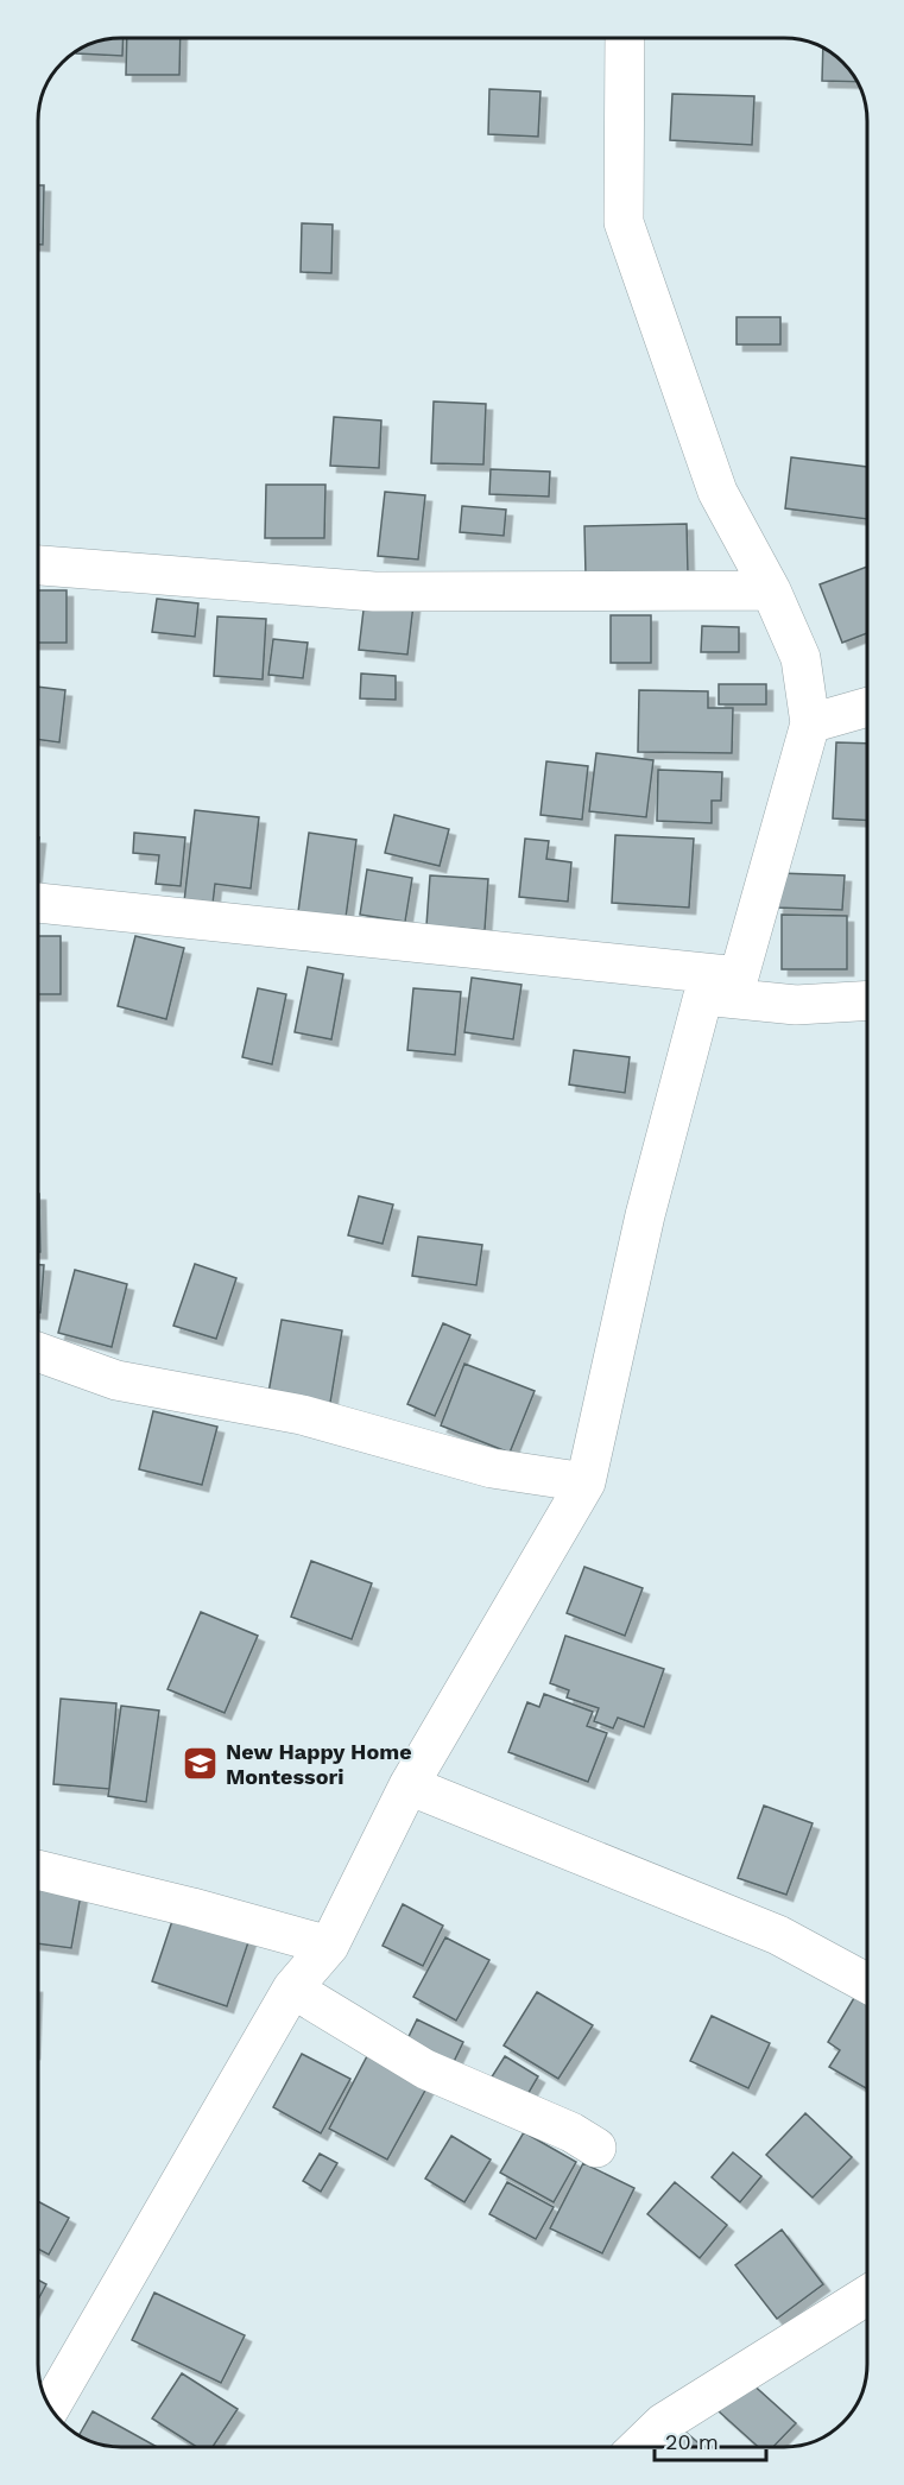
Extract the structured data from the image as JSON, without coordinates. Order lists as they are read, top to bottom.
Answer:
{
  "places": {
    "school or university": ["New Happy Home Montessori"]
  },
  "scale_bar": "20 m"
}
